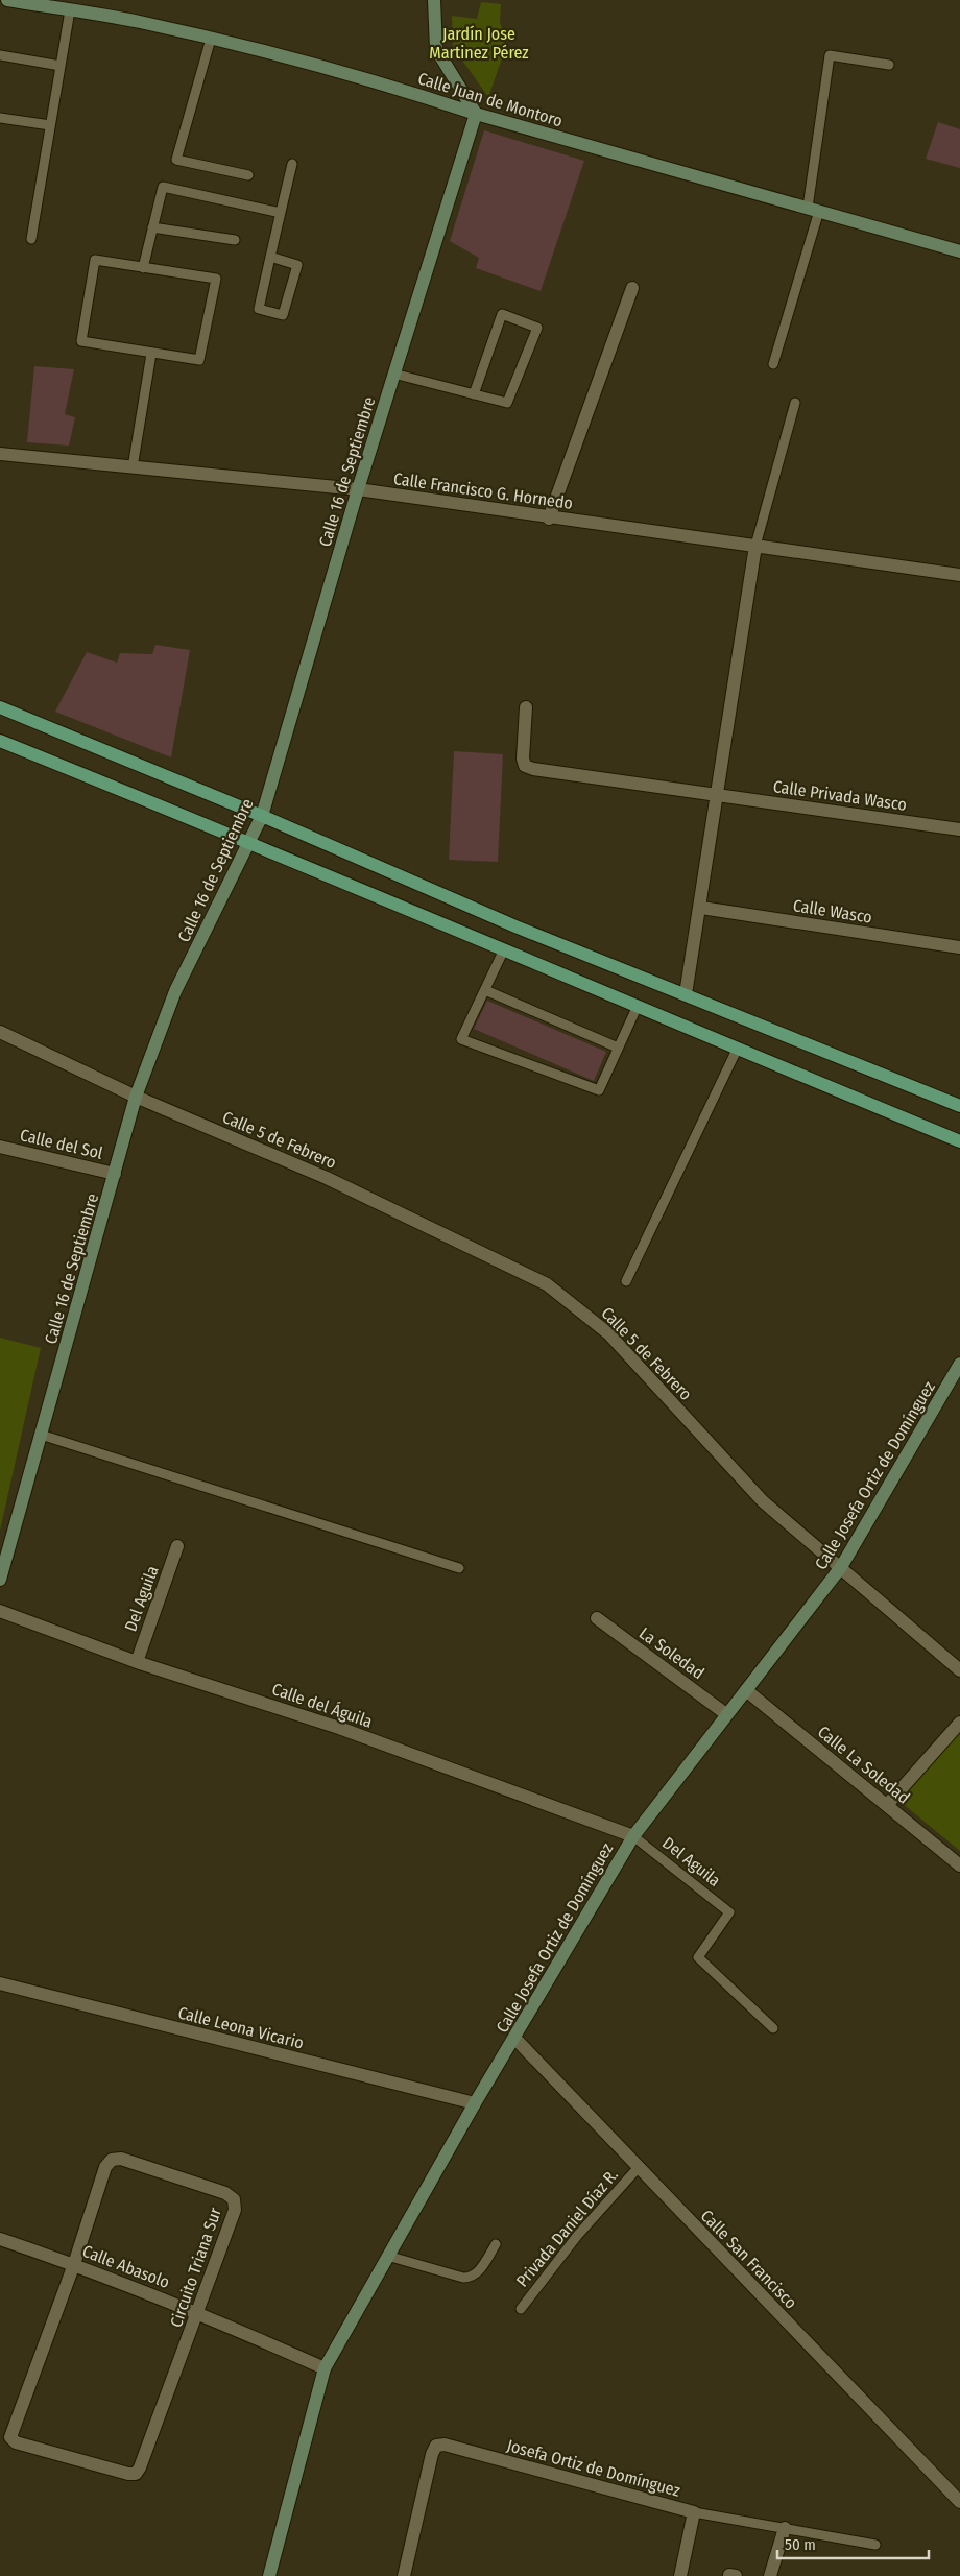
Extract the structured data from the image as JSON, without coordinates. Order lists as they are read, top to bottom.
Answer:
{
  "streets": {
    "street": [
      "Calle Juan de Montoro",
      "Calle 16 de Septiembre",
      "Calle Francisco G. Hornedo",
      "Calle Privada Wasco",
      "Calle Wasco",
      "Calle 5 de Febrero",
      "Calle del Sol",
      "Calle Josefa Ortiz de Domínguez",
      "Del Aguila",
      "La Soledad",
      "Calle del Águila",
      "Calle La Soledad",
      "Calle Leona Vicario",
      "Calle San Francisco",
      "Calle Abasolo",
      "Circuito Triana Sur",
      "Josefa Ortiz de Domínguez"
    ],
    "lane": ["Privada Daniel Díaz R."]
  },
  "crossings": [
    ["Calle Juan de Montoro", "Calle 16 de Septiembre"],
    ["Calle 16 de Septiembre", "Calle Francisco G. Hornedo"],
    ["Calle 16 de Septiembre", "Calle 5 de Febrero"],
    ["Calle 16 de Septiembre", "Calle del Sol"],
    ["Calle 5 de Febrero", "Calle Josefa Ortiz de Domínguez"],
    ["Calle Josefa Ortiz de Domínguez", "Del Aguila"],
    ["Calle Josefa Ortiz de Domínguez", "La Soledad"],
    ["Calle Josefa Ortiz de Domínguez", "Calle del Águila"],
    ["Calle Josefa Ortiz de Domínguez", "Calle La Soledad"],
    ["Calle Josefa Ortiz de Domínguez", "Calle Leona Vicario"],
    ["Calle Josefa Ortiz de Domínguez", "Calle San Francisco"],
    ["Calle Josefa Ortiz de Domínguez", "Calle Abasolo"],
    ["Del Aguila", "Calle del Águila"],
    ["Privada Daniel Díaz R.", "Calle San Francisco"],
    ["Calle Abasolo", "Circuito Triana Sur"]
  ],
  "parks": ["Jardín Jose Martinez Pérez"],
  "scale_bar": "50 m"
}
